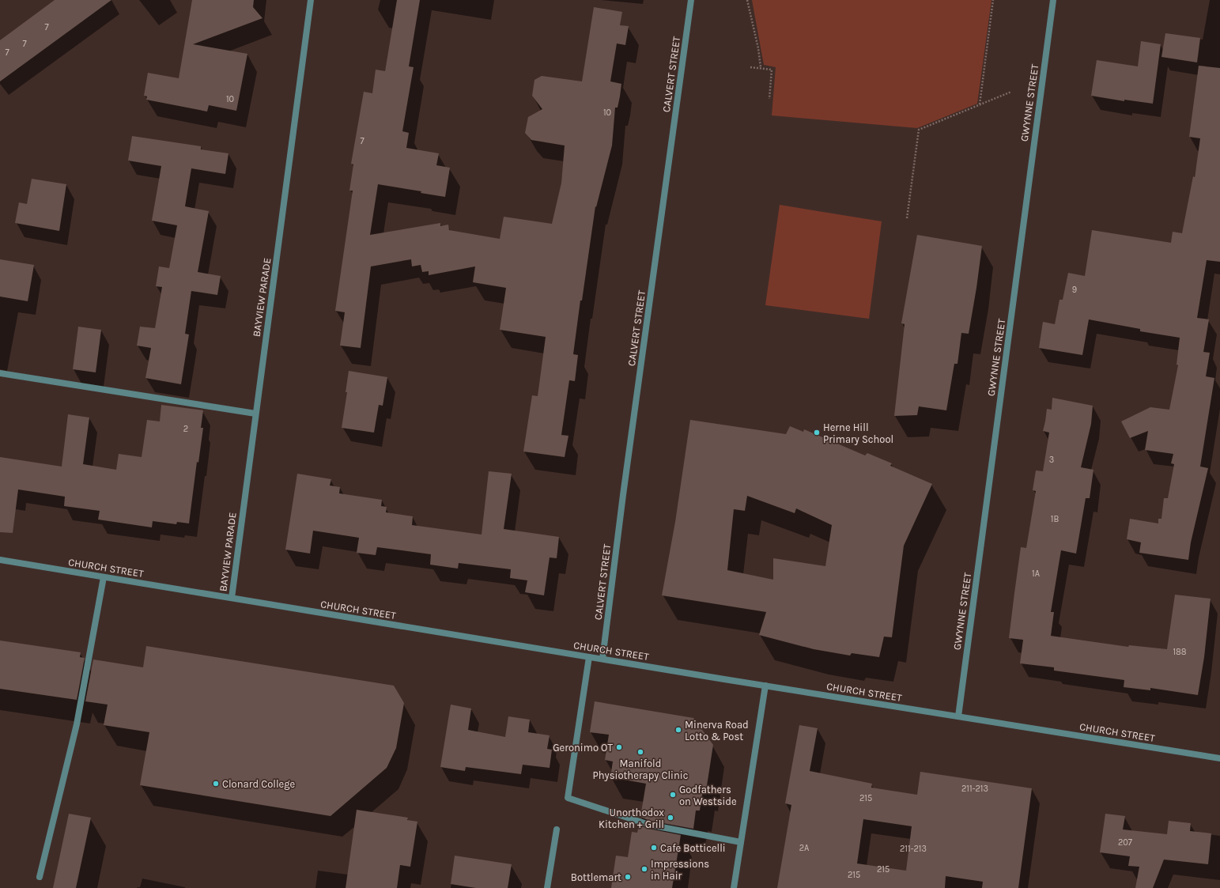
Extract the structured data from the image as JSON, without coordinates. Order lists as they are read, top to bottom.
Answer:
{
  "streets": {
    "street": [
      "CALVERT STREET",
      "GWYNNE STREET",
      "BAYVIEW PARADE",
      "CHURCH STREET"
    ]
  },
  "crossings": [
    ["CALVERT STREET", "CHURCH STREET"],
    ["GWYNNE STREET", "CHURCH STREET"],
    ["BAYVIEW PARADE", "CHURCH STREET"]
  ],
  "places": [
    "Herne Hill Primary School",
    "Minerva Road Lotto & Post",
    "Geronimo OT",
    "Manifold Physiotherapy Clinic",
    "Clonard College",
    "Godfathers on Westside",
    "Unorthodox Kitchen + Grill",
    "Cafe Botticelli",
    "Impressions in Hair",
    "Bottlemart"
  ],
  "house_numbers": [
    "7",
    "7",
    "7",
    "10",
    "10",
    "7",
    "9",
    "2",
    "3",
    "1B",
    "1A",
    "188",
    "211-213",
    "215",
    "207",
    "2A",
    "211-213",
    "215",
    "215"
  ]
}
